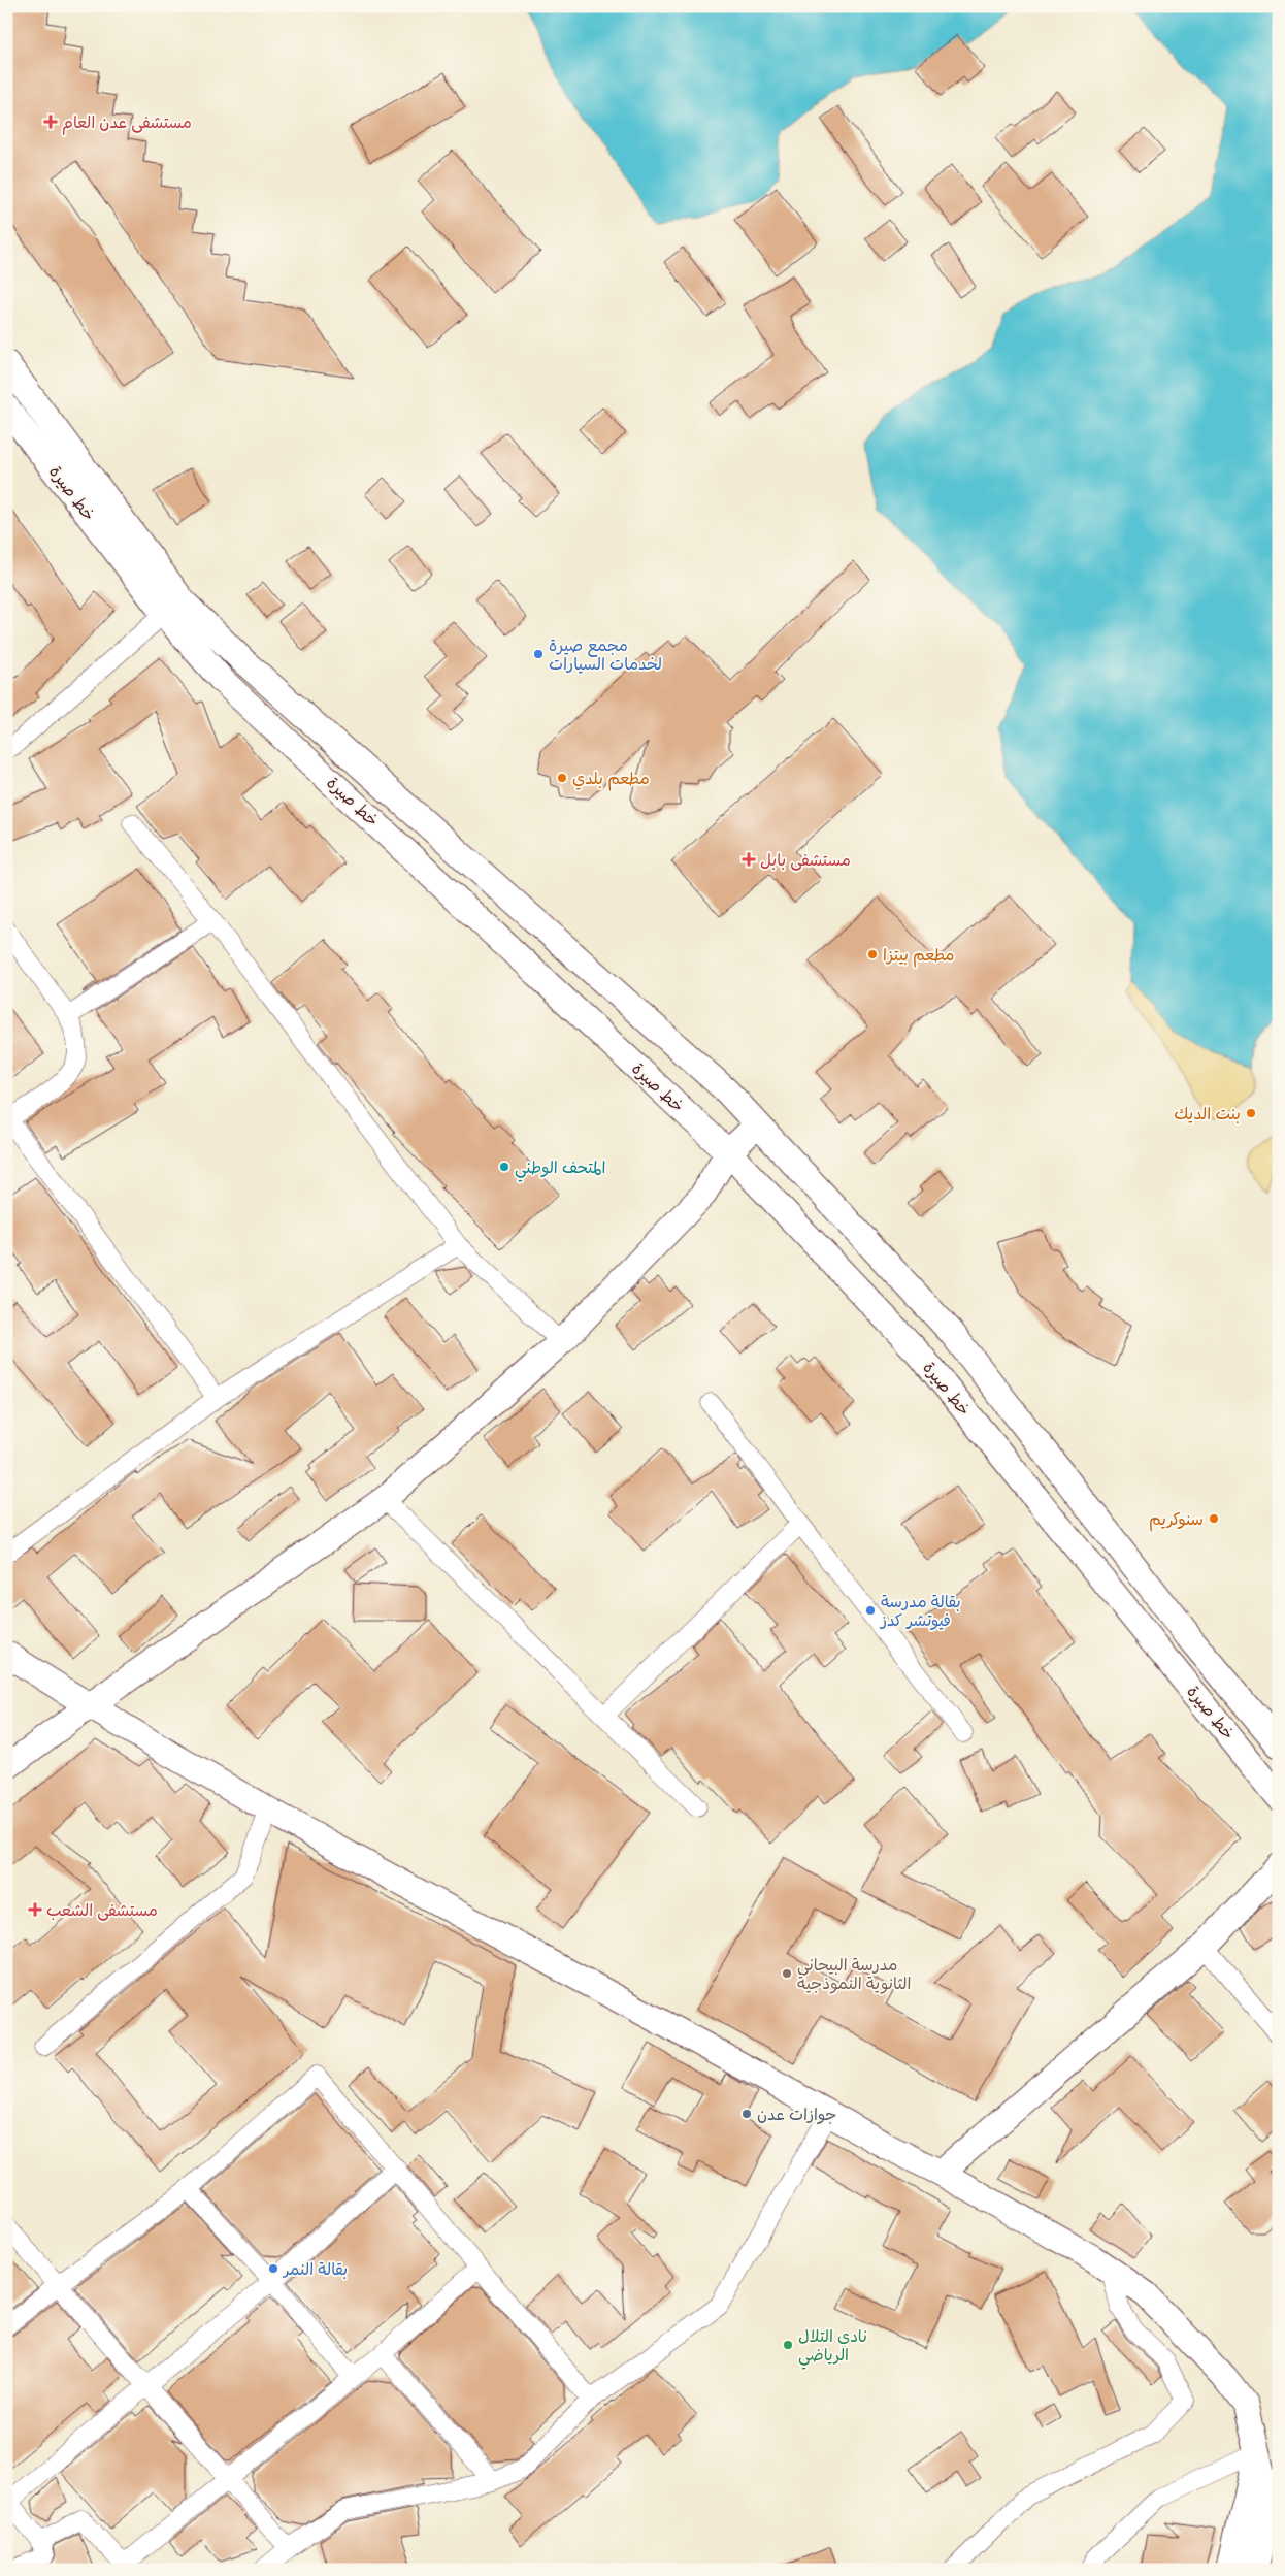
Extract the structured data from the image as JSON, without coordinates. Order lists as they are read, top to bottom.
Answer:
{
  "streets": {
    "street": ["خط صيرة"]
  },
  "places": {
    "health": ["مستشفى عدن العام", "مستشفى بابل", "مستشفى الشعب"],
    "other": [
      "مجمع صيرة لخدمات السيارات",
      "مطعم بلدي",
      "مطعم بيتزا",
      "بنت الديك",
      "المتحف الوطني",
      "سنوكريم",
      "بقالة مدرسة فيوتشر كدز",
      "مدرسة البيحاني الثانوية النموذجية",
      "جوازات عدن",
      "بقالة النمر",
      "نادي التلال الرياضي"
    ]
  }
}
